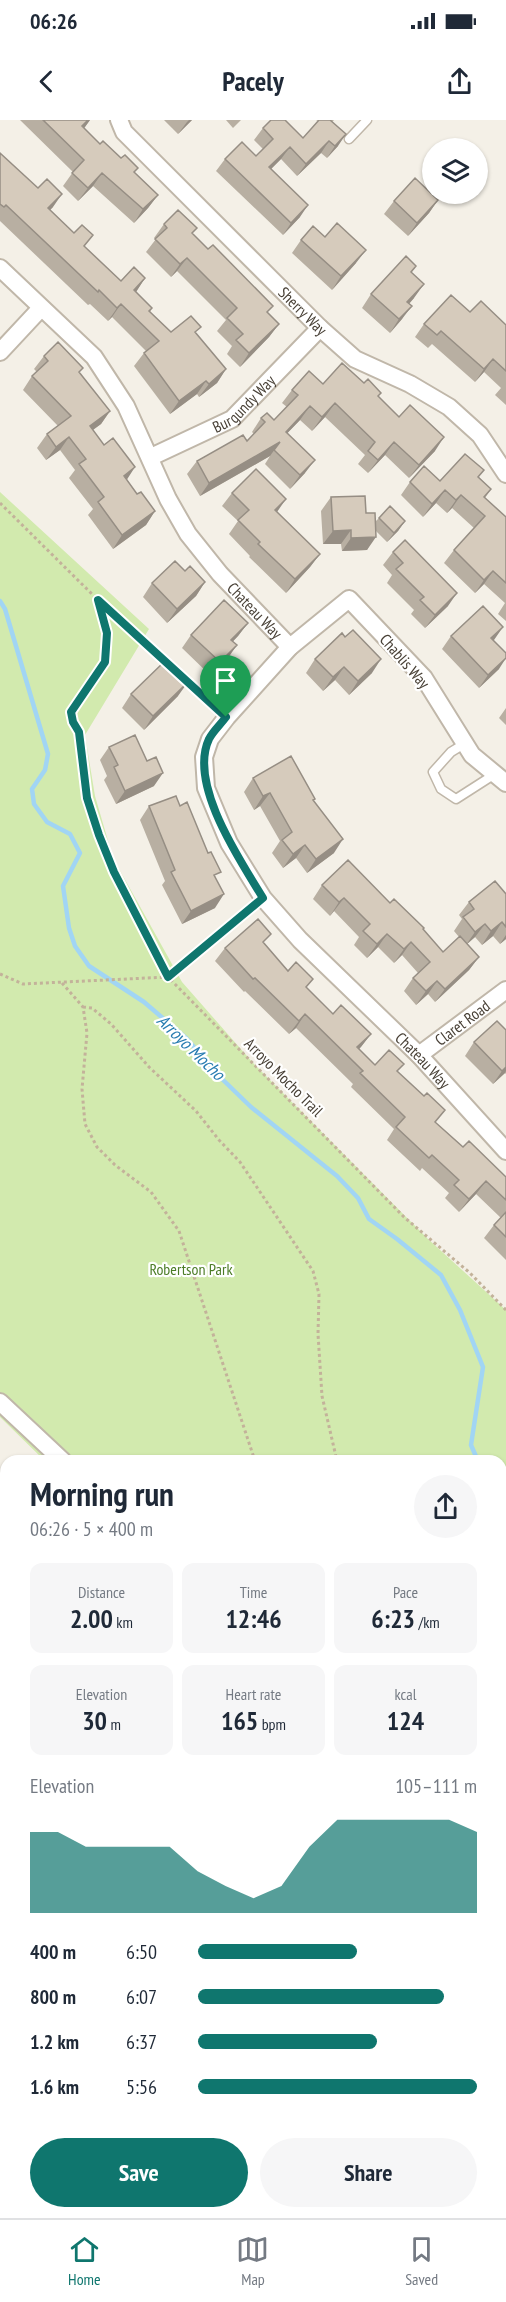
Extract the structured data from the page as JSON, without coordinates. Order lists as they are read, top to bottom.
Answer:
{
  "streets": {
    "street": [
      "Sherry Way",
      "Burgundy Way",
      "Chateau Way",
      "Chablis Way",
      "Claret Road"
    ],
    "path": ["Arroyo Mocho Trail"]
  },
  "crossings": [
    ["Sherry Way", "Burgundy Way"],
    ["Burgundy Way", "Chateau Way"],
    ["Chateau Way", "Chablis Way"],
    ["Chateau Way", "Claret Road"]
  ],
  "water": ["Arroyo Mocho"],
  "parks": ["Robertson Park"],
  "page": {
    "status": "06:26",
    "header": "Pacely",
    "heading": ["Morning run", "06:26 · 5 × 400 m"],
    "stats": [
      ["Distance", "2.00 km"],
      ["Time", "12:46"],
      ["Pace", "6:23 /km"],
      ["Elevation", "30 m"],
      ["Heart rate", "165 bpm"],
      ["kcal", "124"]
    ],
    "chart": ["Elevation", "105–111 m"],
    "list": [
      {
        "name": "400 m",
        "note": "6:50"
      },
      {
        "name": "800 m",
        "note": "6:07"
      },
      {
        "name": "1.2 km",
        "note": "6:37"
      },
      {
        "name": "1.6 km",
        "note": "5:56"
      }
    ],
    "buttons": ["Save", "Share"],
    "tabs": ["Home", "Map", "Saved"]
  }
}
